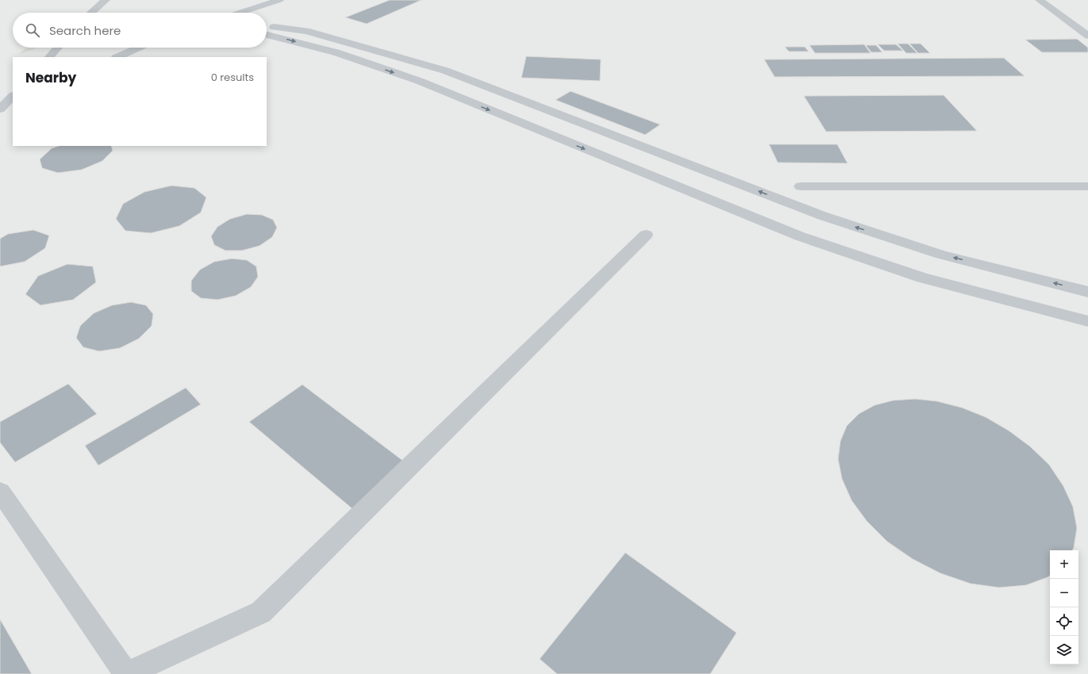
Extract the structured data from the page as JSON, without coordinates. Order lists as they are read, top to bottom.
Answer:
{
  "page": {
    "search": "Search here",
    "heading": ["Nearby", "0 results"],
    "map_buttons": ["+", "−"]
  }
}
